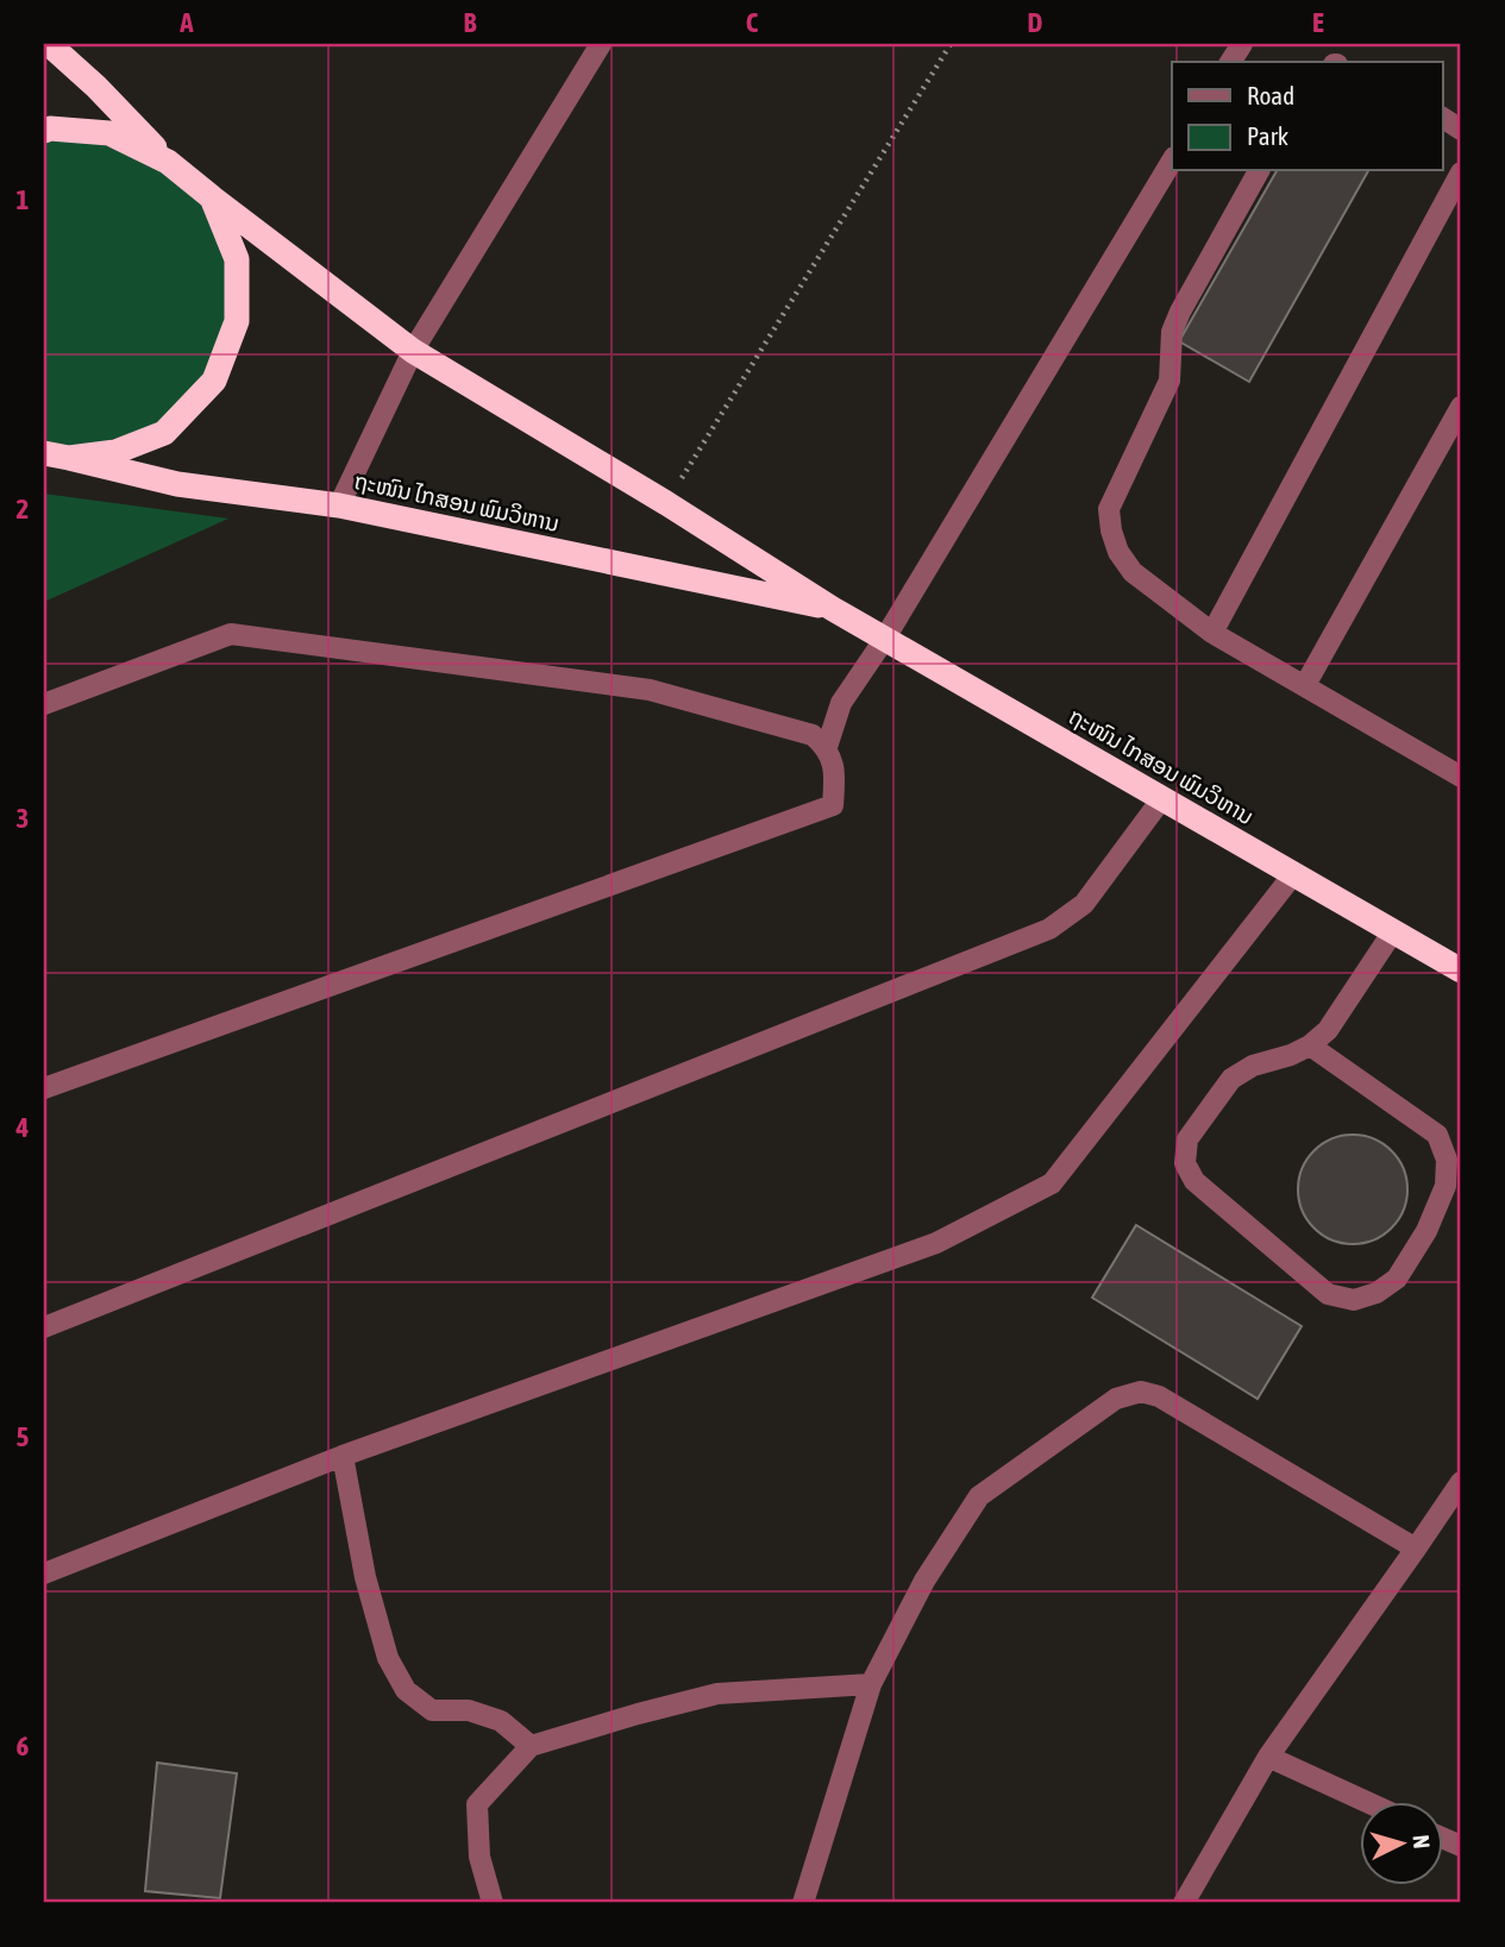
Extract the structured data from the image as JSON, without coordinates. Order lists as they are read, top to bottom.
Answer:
{
  "streets": {
    "highway": ["ຖະໜົນ ໄກສອນ ພົມວິຫານ"]
  },
  "legend": ["Road", "Park"],
  "north": "right",
  "grid": {
    "columns": [
      "A",
      "B",
      "C",
      "D",
      "E"
    ],
    "rows": [
      "1",
      "2",
      "3",
      "4",
      "5",
      "6"
    ]
  }
}
